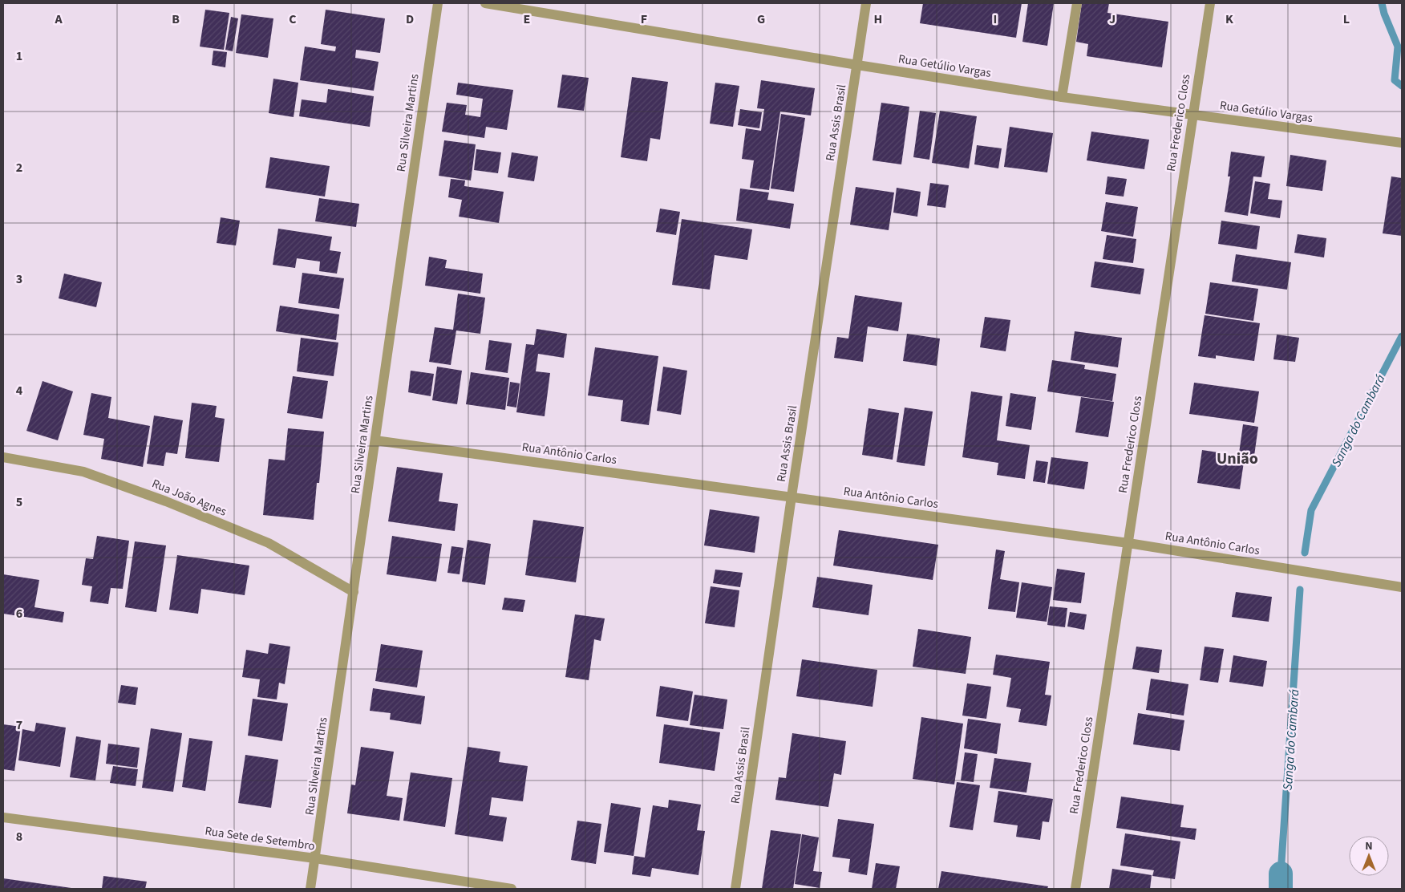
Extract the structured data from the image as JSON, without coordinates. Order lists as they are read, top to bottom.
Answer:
{
  "streets": {
    "street": [
      "Rua Getúlio Vargas",
      "Rua Silveira Martins",
      "Rua Assis Brasil",
      "Rua Frederico Closs",
      "Rua Antônio Carlos",
      "Rua João Agnes",
      "Rua Sete de Setembro"
    ]
  },
  "crossings": [
    ["Rua Getúlio Vargas", "Rua Assis Brasil"],
    ["Rua Getúlio Vargas", "Rua Frederico Closs"],
    ["Rua Silveira Martins", "Rua Antônio Carlos"],
    ["Rua Silveira Martins", "Rua João Agnes"],
    ["Rua Silveira Martins", "Rua Sete de Setembro"],
    ["Rua Assis Brasil", "Rua Antônio Carlos"],
    ["Rua Frederico Closs", "Rua Antônio Carlos"]
  ],
  "districts": ["União"],
  "water": ["Sanga do Cambará"],
  "north": "top",
  "grid": {
    "columns": [
      "A",
      "B",
      "C",
      "D",
      "E",
      "F",
      "G",
      "H",
      "I",
      "J",
      "K",
      "L"
    ],
    "rows": [
      "1",
      "2",
      "3",
      "4",
      "5",
      "6",
      "7",
      "8"
    ]
  }
}
